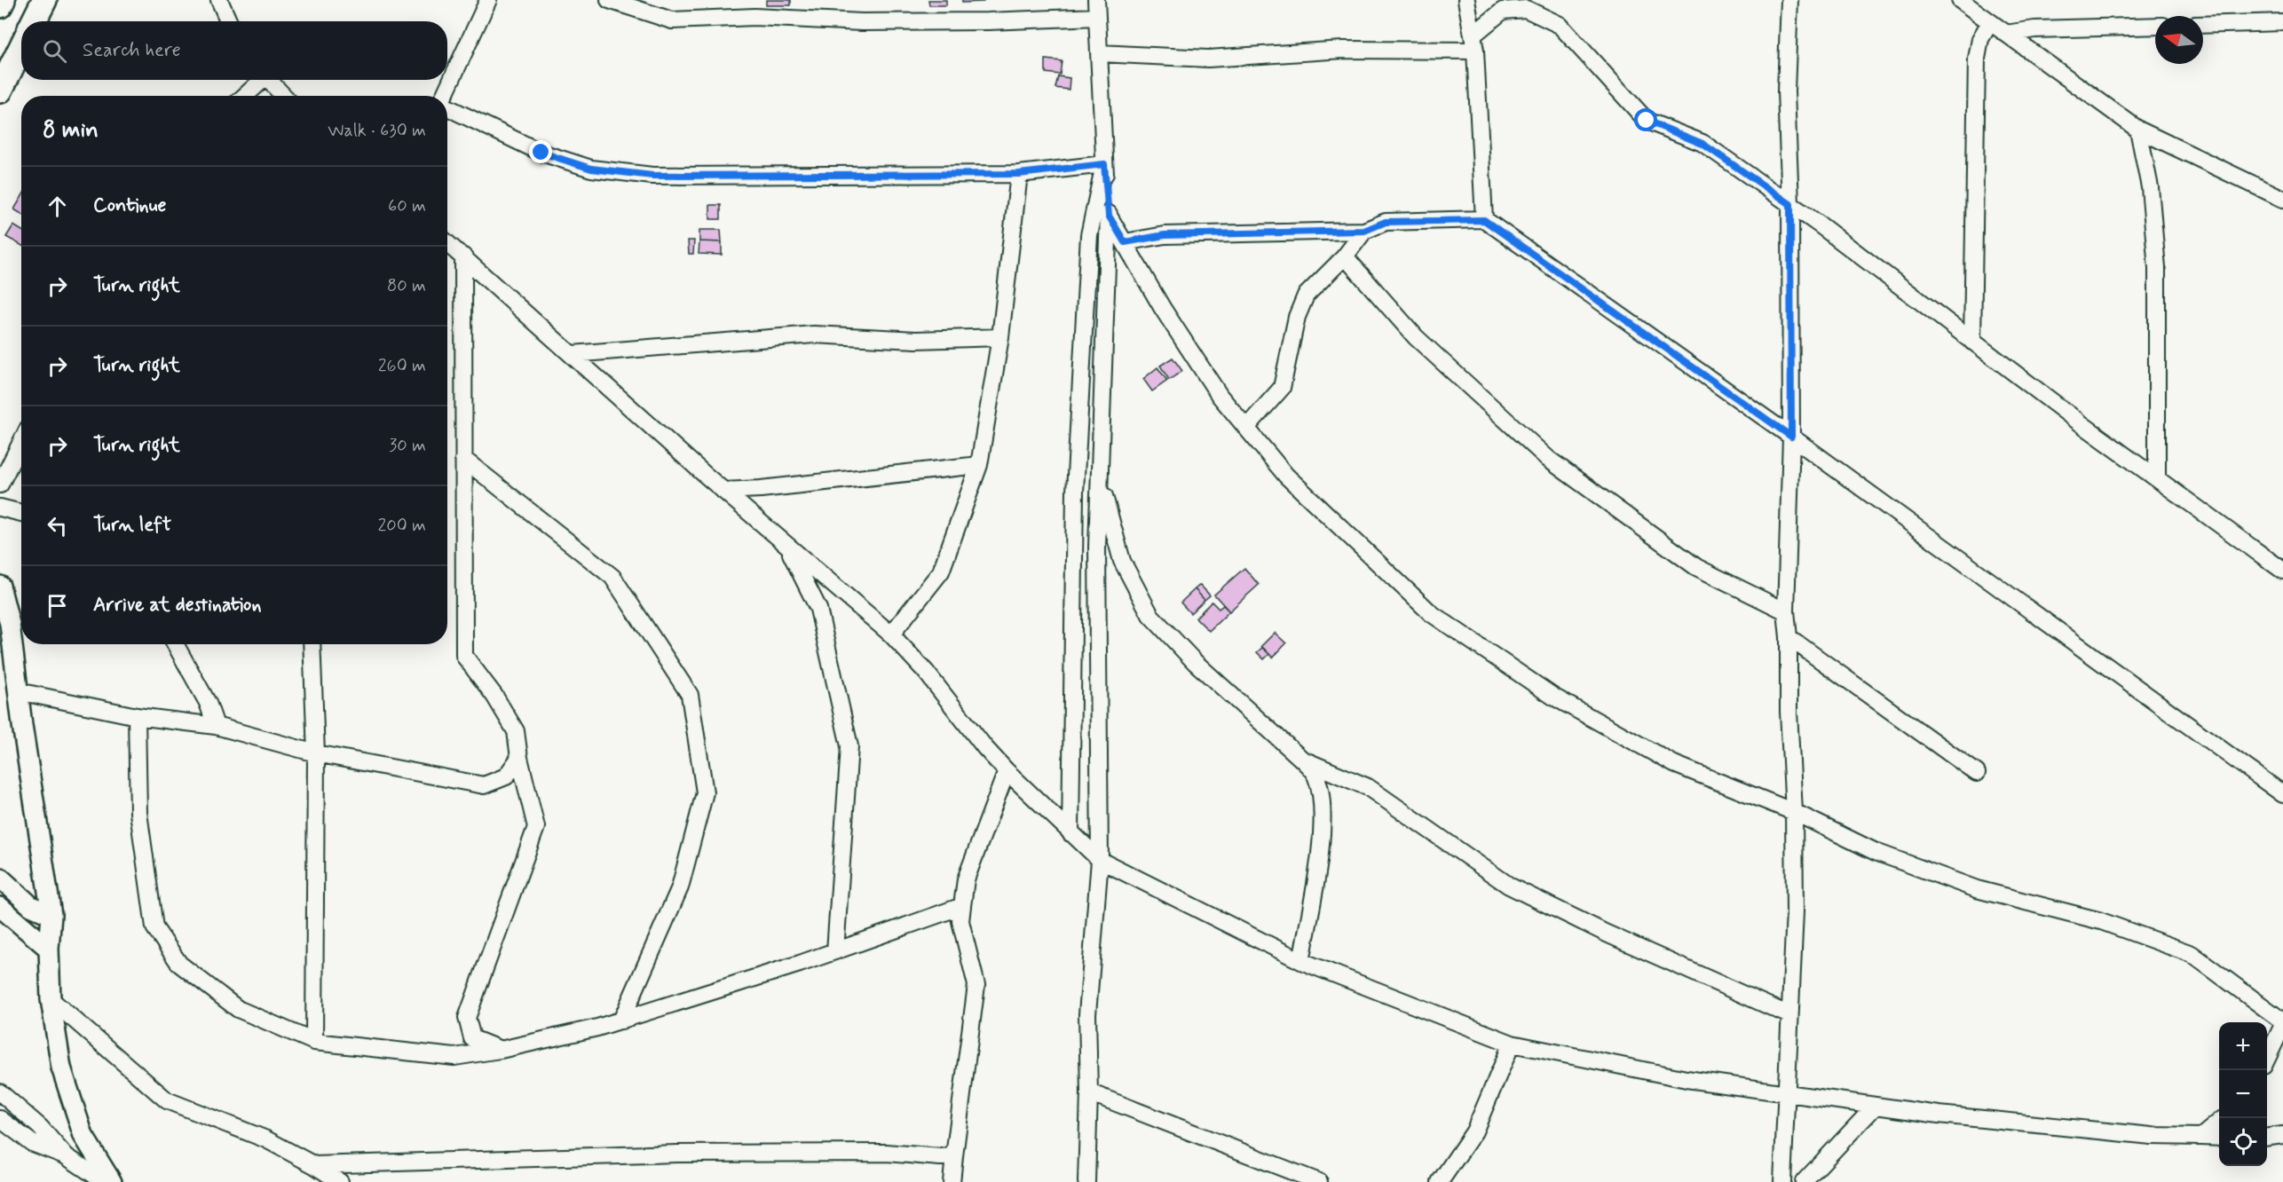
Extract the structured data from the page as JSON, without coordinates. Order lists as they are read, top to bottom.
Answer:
{
  "north": "left",
  "page": {
    "search": "Search here",
    "heading": ["8 min", "Walk · 630 m"],
    "list": [
      ["Continue", "60 m"],
      ["Turn right", "80 m"],
      ["Turn right", "260 m"],
      ["Turn right", "30 m"],
      ["Turn left", "200 m"],
      "Arrive at destination"
    ],
    "map_buttons": ["+", "−"]
  }
}
